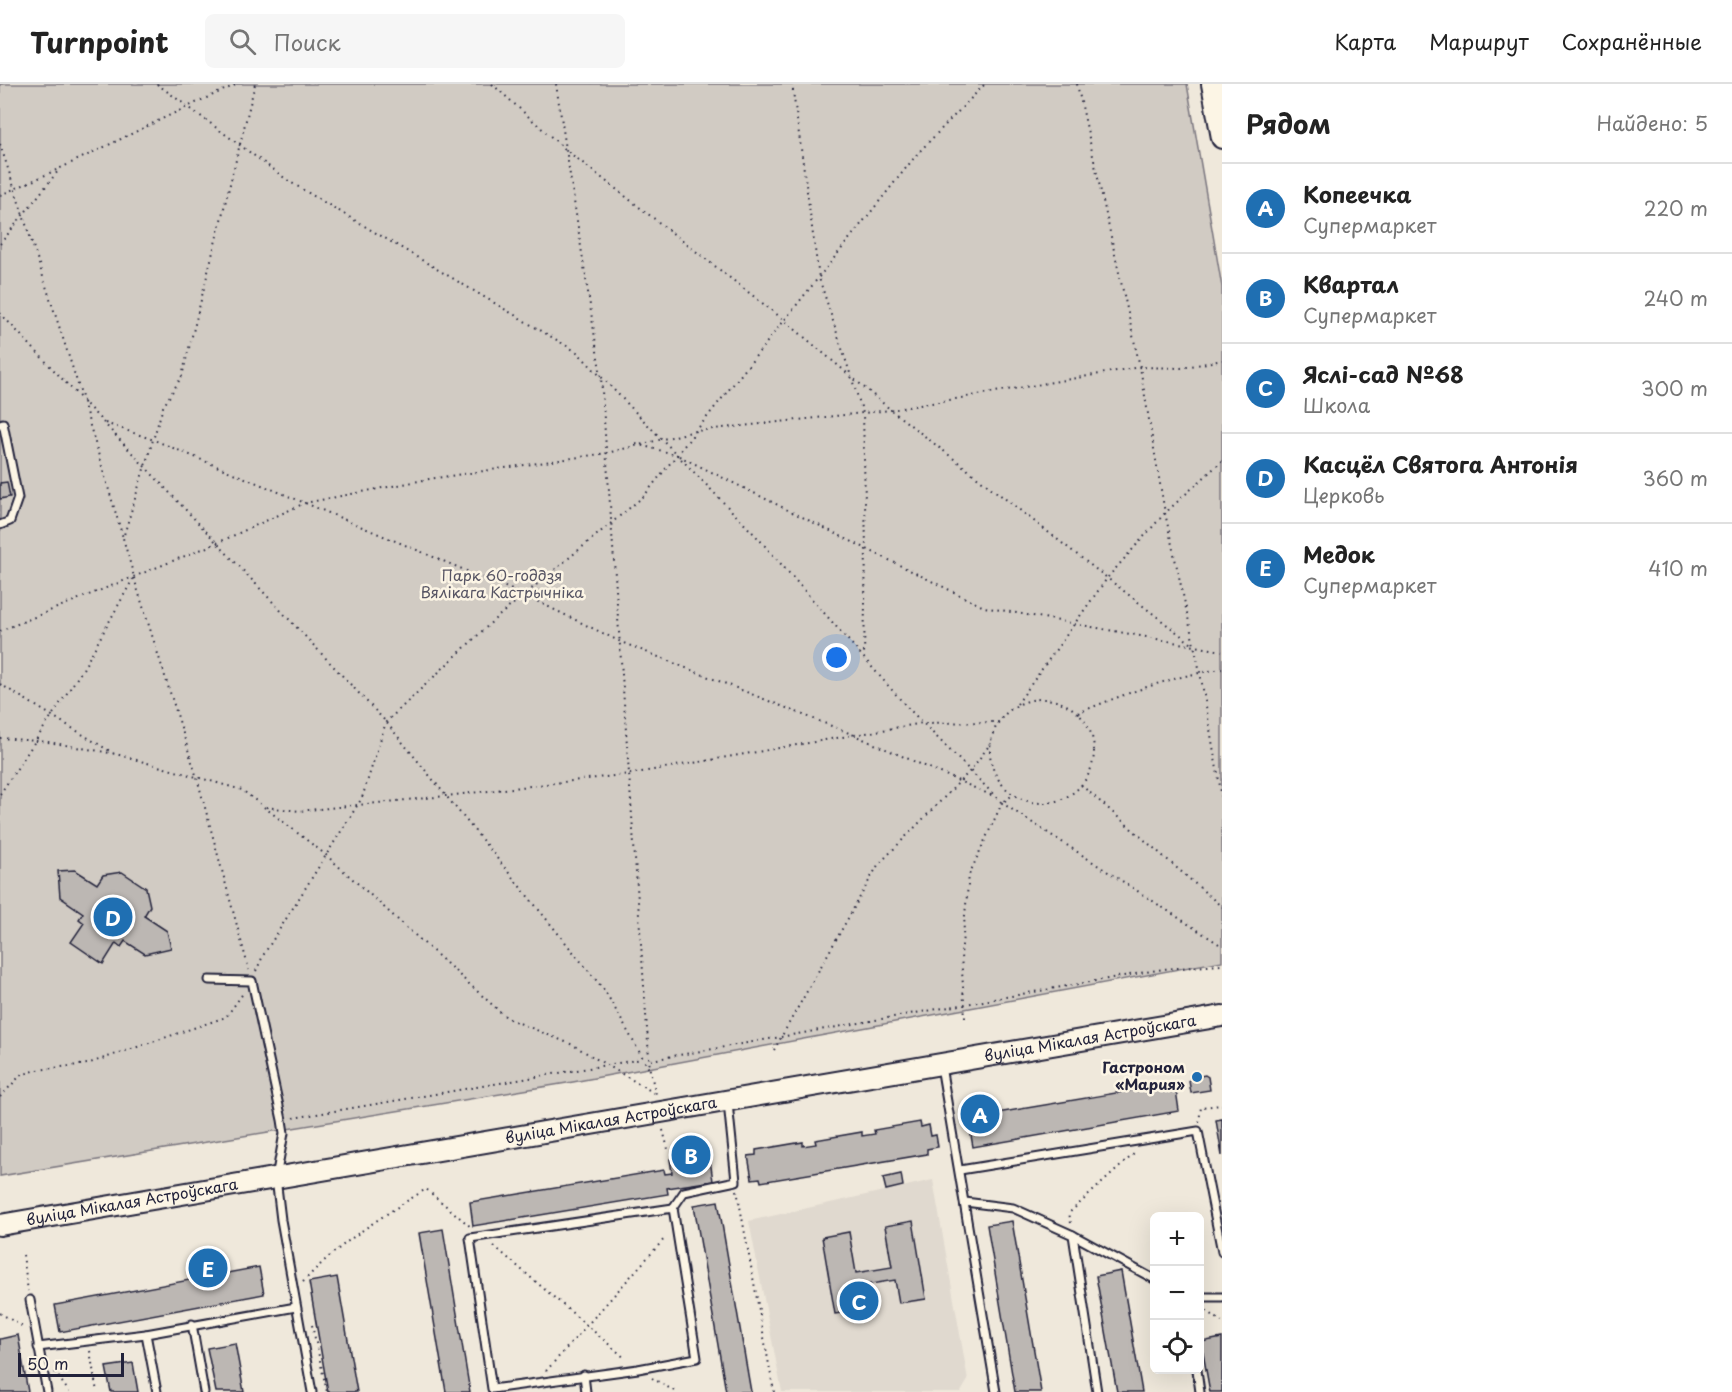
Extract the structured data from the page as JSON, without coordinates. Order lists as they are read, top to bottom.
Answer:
{
  "streets": {
    "main road": ["вуліца Мікалая Астроўскага"]
  },
  "parks": ["Парк 60-годдзя Вялікага Кастрычніка"],
  "places": ["Гастроном «Мария»"],
  "scale_bar": "50 m",
  "page": {
    "header": "Turnpoint",
    "search": "Поиск",
    "nav": ["Карта", "Маршрут", "Сохранённые"],
    "heading": ["Рядом", "Найдено: 5"],
    "list": [
      {
        "mark": "A",
        "name": "Копеечка",
        "note": "Супермаркет",
        "value": "220 m"
      },
      {
        "mark": "B",
        "name": "Квартал",
        "note": "Супермаркет",
        "value": "240 m"
      },
      {
        "mark": "C",
        "name": "Яслі-сад №68",
        "note": "Школа",
        "value": "300 m"
      },
      {
        "mark": "D",
        "name": "Касцёл Святога Антонія",
        "note": "Церковь",
        "value": "360 m"
      },
      {
        "mark": "E",
        "name": "Медок",
        "note": "Супермаркет",
        "value": "410 m"
      }
    ],
    "pins": [
      "D",
      "A",
      "B",
      "E",
      "C"
    ],
    "map_buttons": ["+", "−"],
    "scale": "50 m"
  }
}
